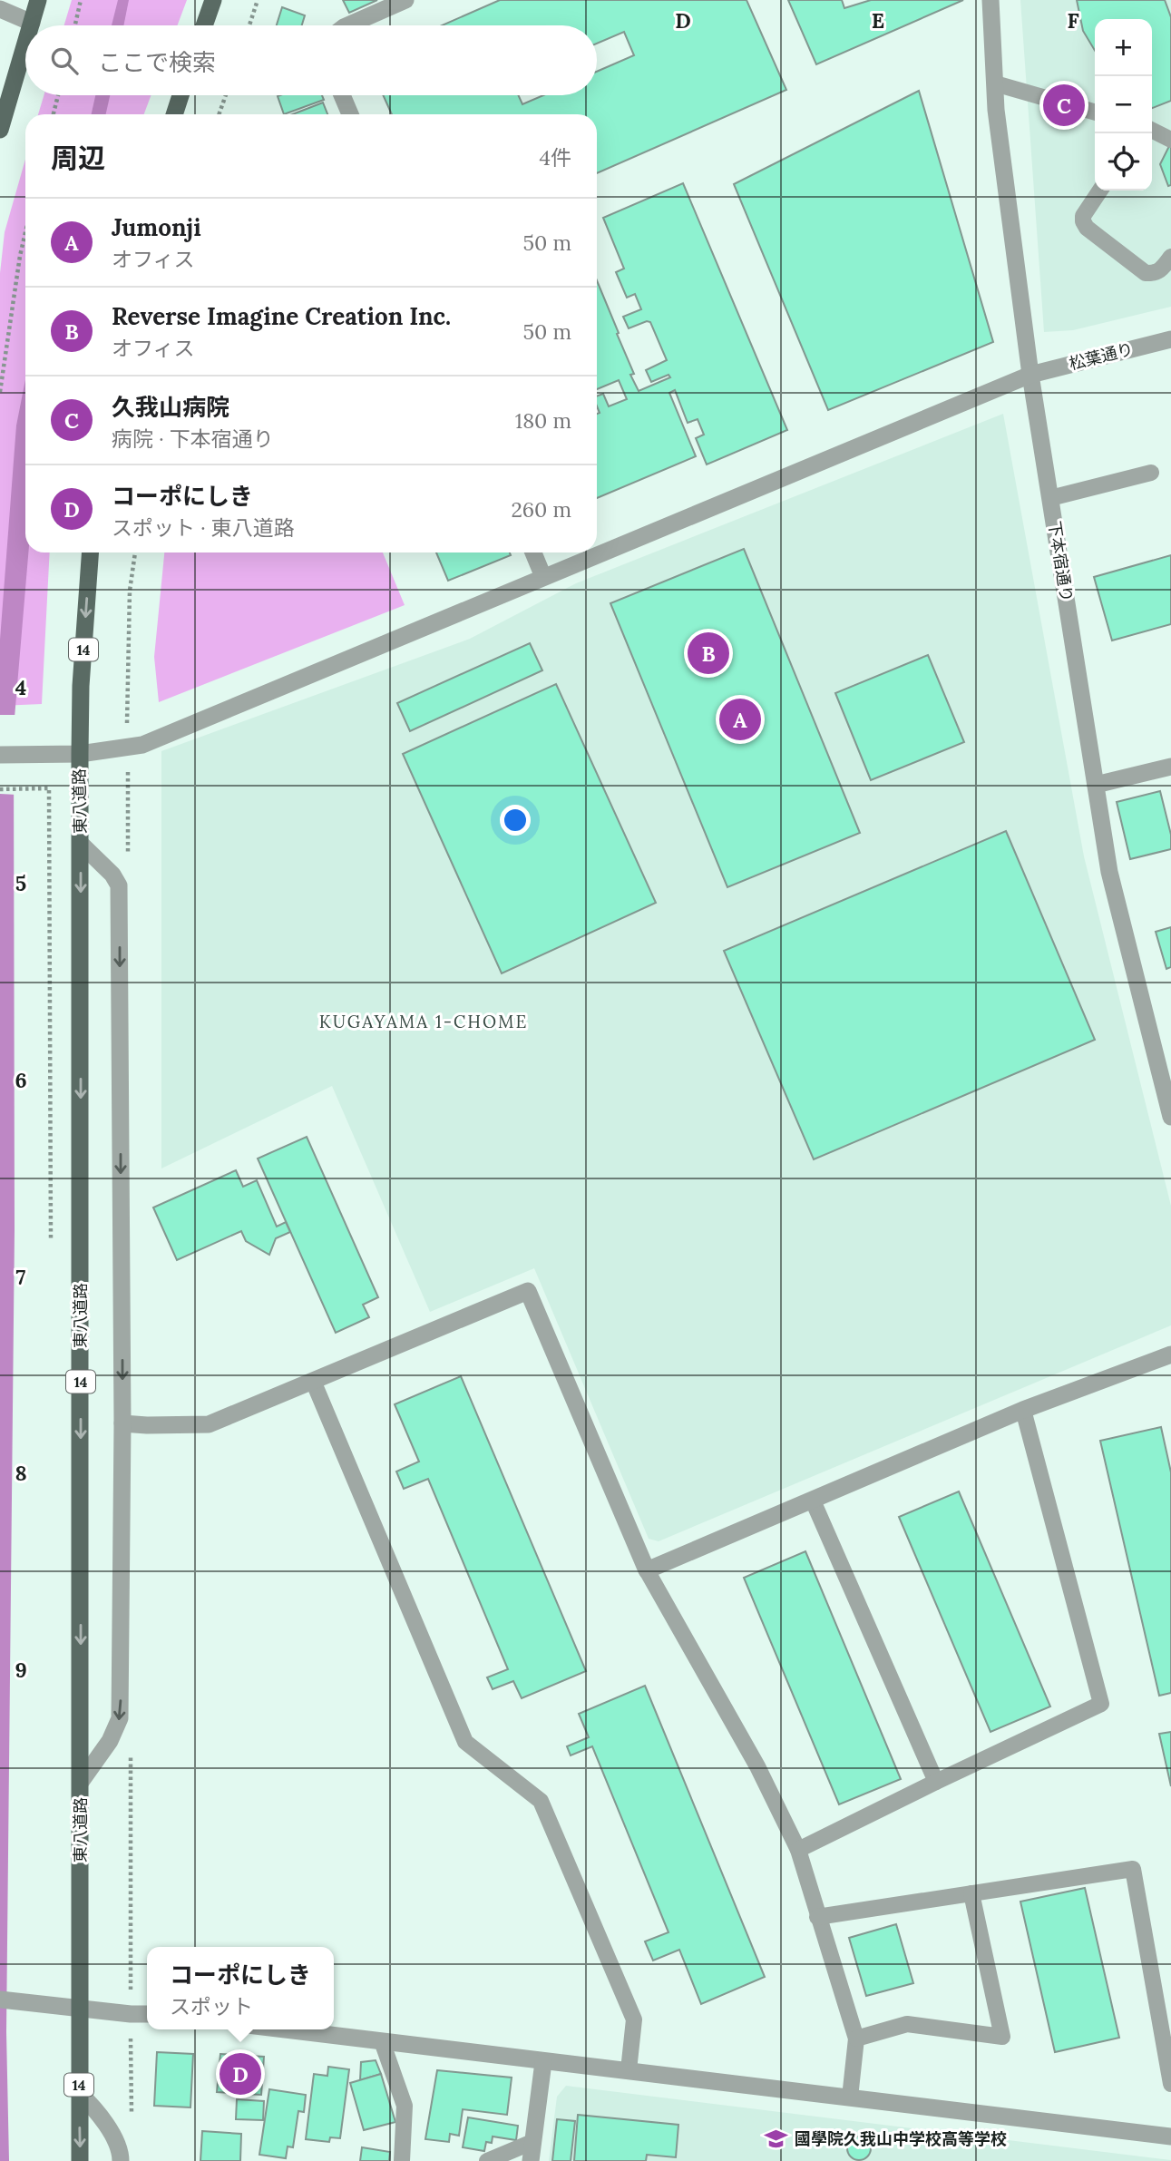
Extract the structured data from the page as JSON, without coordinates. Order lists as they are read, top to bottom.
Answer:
{
  "streets": {
    "main road": ["14", "東八道路"],
    "street": ["松葉通り", "下本宿通り"]
  },
  "crossings": [
    ["松葉通り", "下本宿通り"],
    ["松葉通り", "東八道路"]
  ],
  "one_way": ["東八道路"],
  "districts": ["KUGAYAMA 1-CHOME"],
  "places": {
    "school or university": ["國學院久我山中学校高等学校"]
  },
  "page": {
    "map_buttons": ["+", "−"],
    "search": "ここで検索",
    "pins": [
      "C",
      "B",
      "A",
      "D"
    ],
    "heading": ["周辺", "4件"],
    "list": [
      {
        "mark": "A",
        "name": "Jumonji",
        "note": "オフィス",
        "value": "50 m"
      },
      {
        "mark": "B",
        "name": "Reverse Imagine Creation Inc.",
        "note": "オフィス",
        "value": "50 m"
      },
      {
        "mark": "C",
        "name": "久我山病院",
        "note": "病院 · 下本宿通り",
        "value": "180 m"
      },
      {
        "mark": "D",
        "name": "コーポにしき",
        "note": "スポット · 東八道路",
        "value": "260 m"
      }
    ],
    "popup": ["コーポにしき", "スポット"]
  },
  "grid": {
    "columns": ["D", "E", "F"],
    "rows": [
      "4",
      "5",
      "6",
      "7",
      "8",
      "9"
    ]
  }
}
